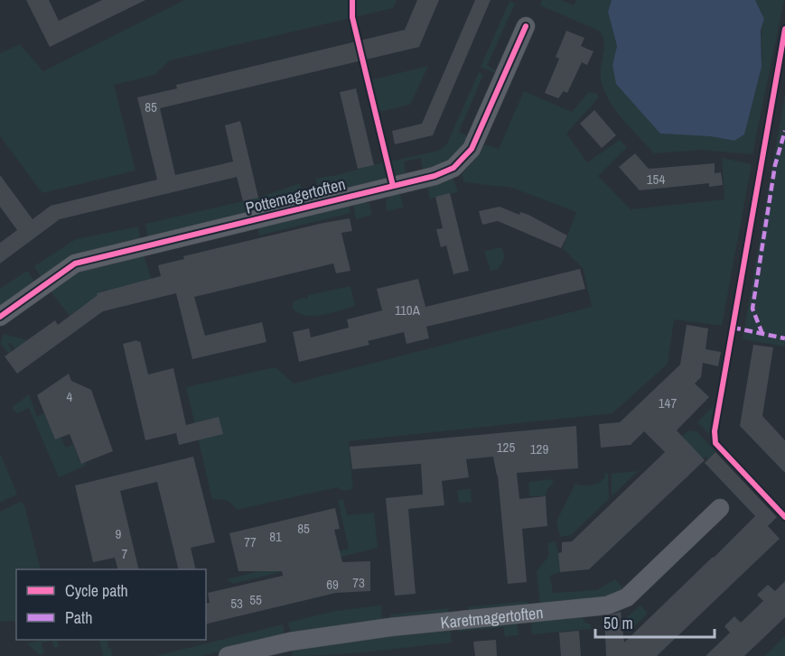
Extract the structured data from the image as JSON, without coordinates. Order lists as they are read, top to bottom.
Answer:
{
  "streets": {
    "street": ["Pottemagertoften", "Karetmagertoften"]
  },
  "house_numbers": [
    "85",
    "154",
    "110A",
    "4",
    "147",
    "125",
    "129",
    "85",
    "9",
    "81",
    "77",
    "7",
    "73",
    "69",
    "55",
    "53"
  ],
  "legend": ["Cycle path", "Path"],
  "scale_bar": "50 m"
}
